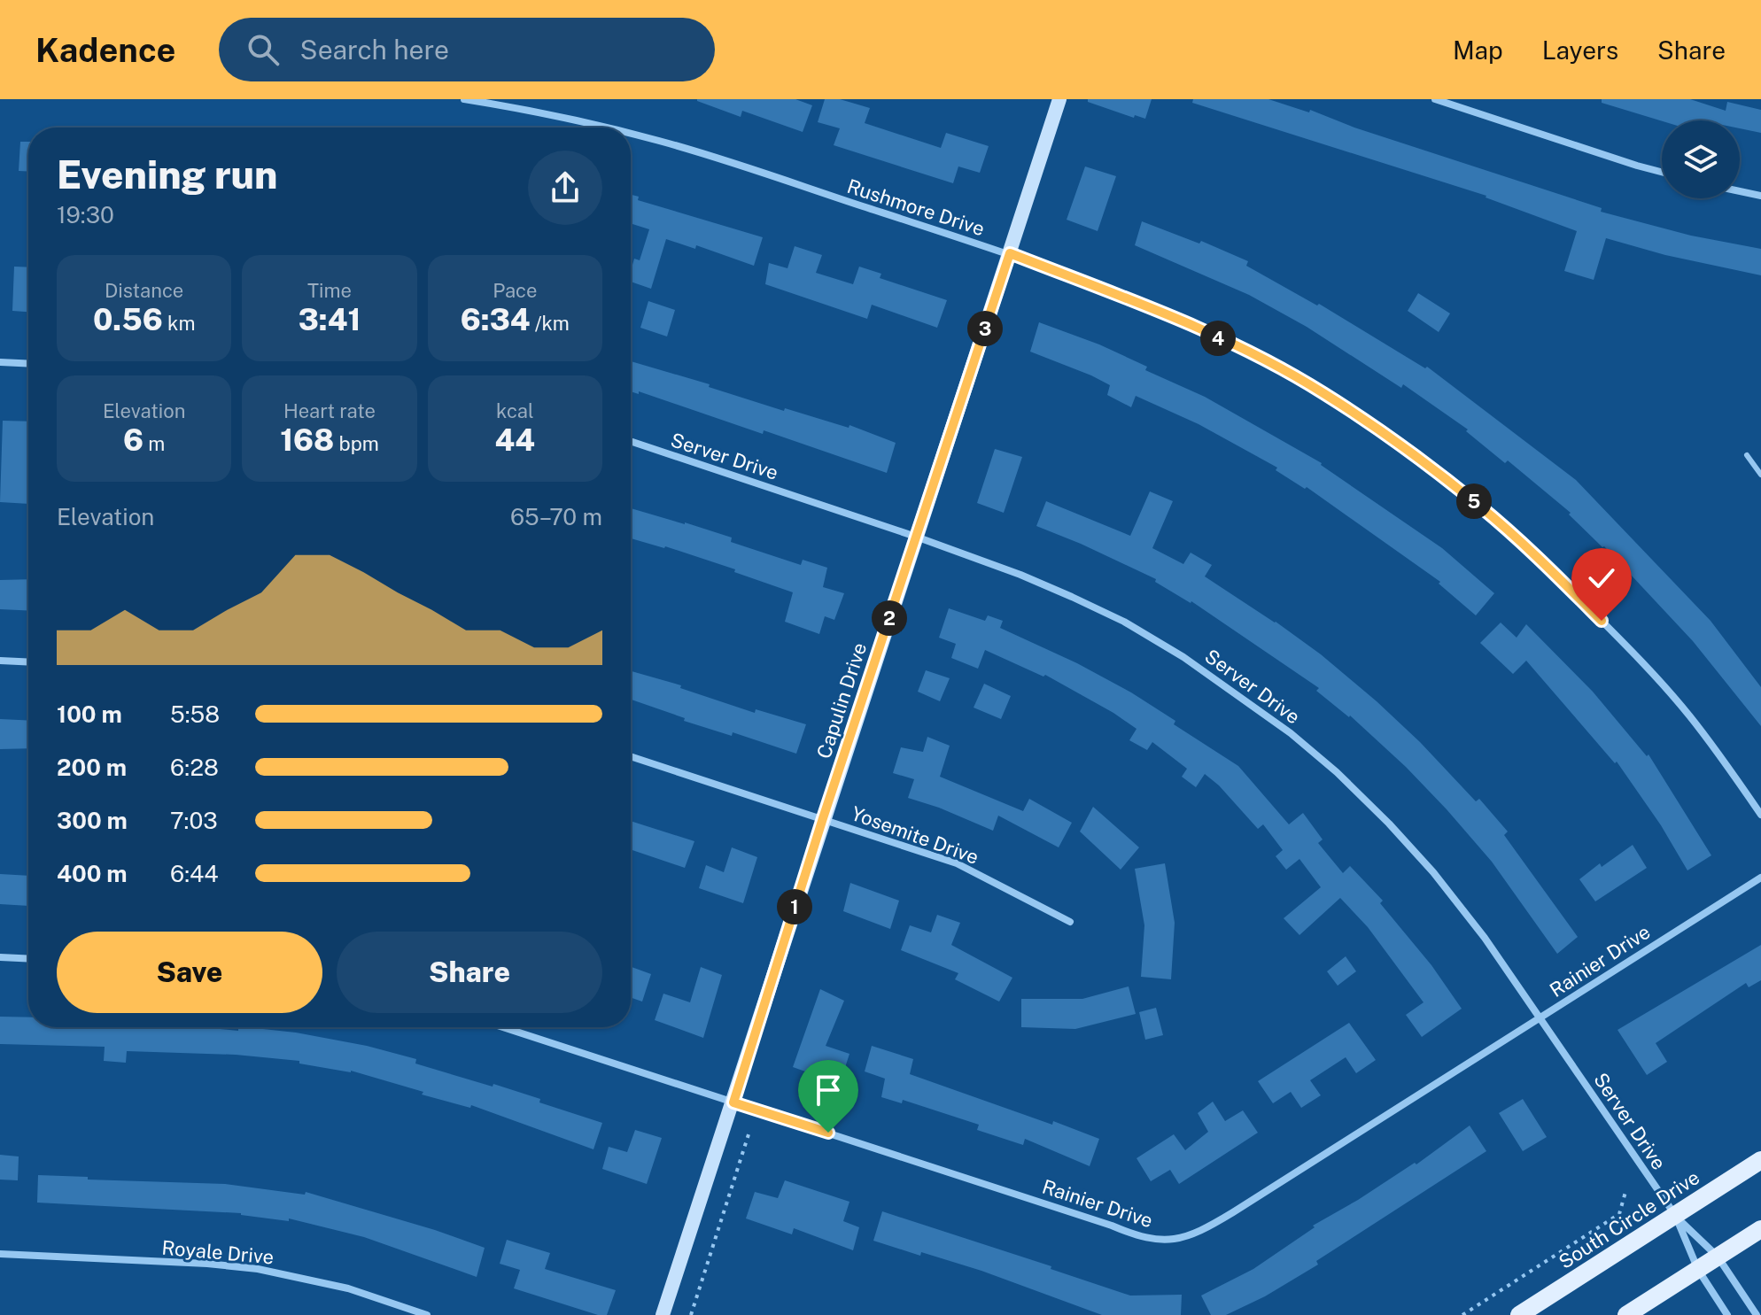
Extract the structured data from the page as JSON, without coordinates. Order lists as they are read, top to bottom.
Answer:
{
  "streets": {
    "main road": ["South Circle Drive"],
    "street": [
      "Rushmore Drive",
      "Server Drive",
      "Capulin Drive",
      "Yosemite Drive",
      "Rainier Drive",
      "Royale Drive"
    ]
  },
  "crossings": [
    ["Rushmore Drive", "Capulin Drive"],
    ["Server Drive", "Capulin Drive"],
    ["Server Drive", "Rainier Drive"],
    ["Server Drive", "South Circle Drive"],
    ["Capulin Drive", "Yosemite Drive"],
    ["Capulin Drive", "Rainier Drive"]
  ],
  "page": {
    "header": "Kadence",
    "search": "Search here",
    "nav": ["Map", "Layers", "Share"],
    "heading": ["Evening run", "19:30"],
    "stats": [
      ["Distance", "0.56 km"],
      ["Time", "3:41"],
      ["Pace", "6:34 /km"],
      ["Elevation", "6 m"],
      ["Heart rate", "168 bpm"],
      ["kcal", "44"]
    ],
    "pins": [
      "3",
      "4",
      "5",
      "2",
      "1"
    ],
    "chart": ["Elevation", "65–70 m"],
    "list": [
      {
        "name": "100 m",
        "note": "5:58"
      },
      {
        "name": "200 m",
        "note": "6:28"
      },
      {
        "name": "300 m",
        "note": "7:03"
      },
      {
        "name": "400 m",
        "note": "6:44"
      }
    ],
    "buttons": ["Save", "Share"]
  }
}
